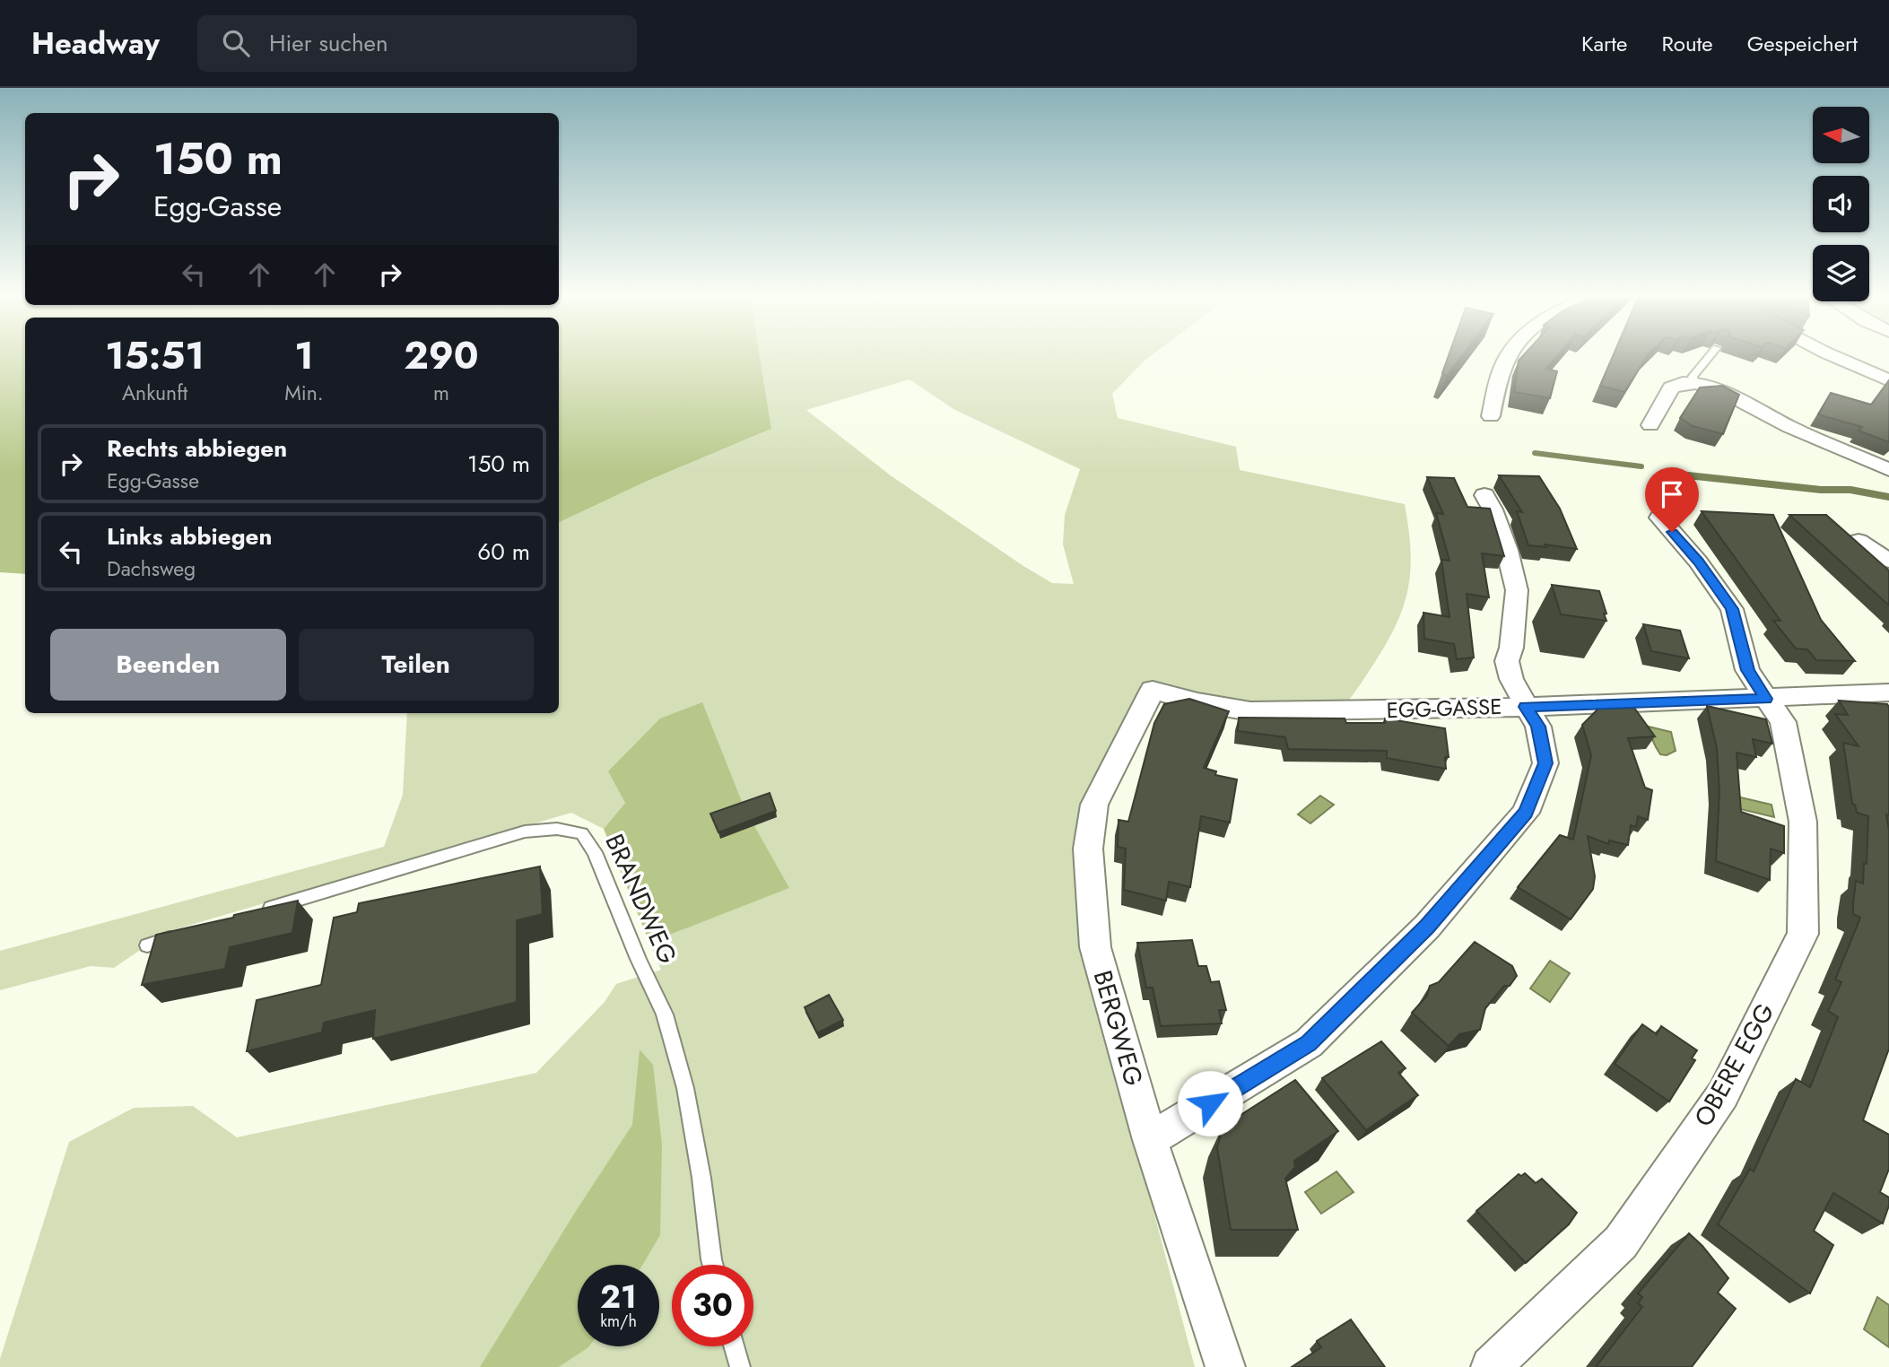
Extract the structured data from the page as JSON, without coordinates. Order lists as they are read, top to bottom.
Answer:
{
  "streets": {
    "street": ["EGG-GASSE", "BERGWEG", "OBERE EGG"],
    "lane": ["BRANDWEG"]
  },
  "crossings": [
    ["EGG-GASSE", "BERGWEG"],
    ["EGG-GASSE", "OBERE EGG"]
  ],
  "north": "left",
  "page": {
    "header": "Headway",
    "search": "Hier suchen",
    "nav": ["Karte", "Route", "Gespeichert"],
    "turn": ["150 m", "Egg-Gasse"],
    "eta": [
      "15:51",
      "Ankunft",
      "1",
      "Min.",
      "290",
      "m"
    ],
    "list": [
      {
        "name": "Rechts abbiegen",
        "note": "Egg-Gasse",
        "value": "150 m"
      },
      {
        "name": "Links abbiegen",
        "note": "Dachsweg",
        "value": "60 m"
      }
    ],
    "buttons": ["Beenden", "Teilen"],
    "speed": "21 km/h",
    "limit": "30"
  }
}
